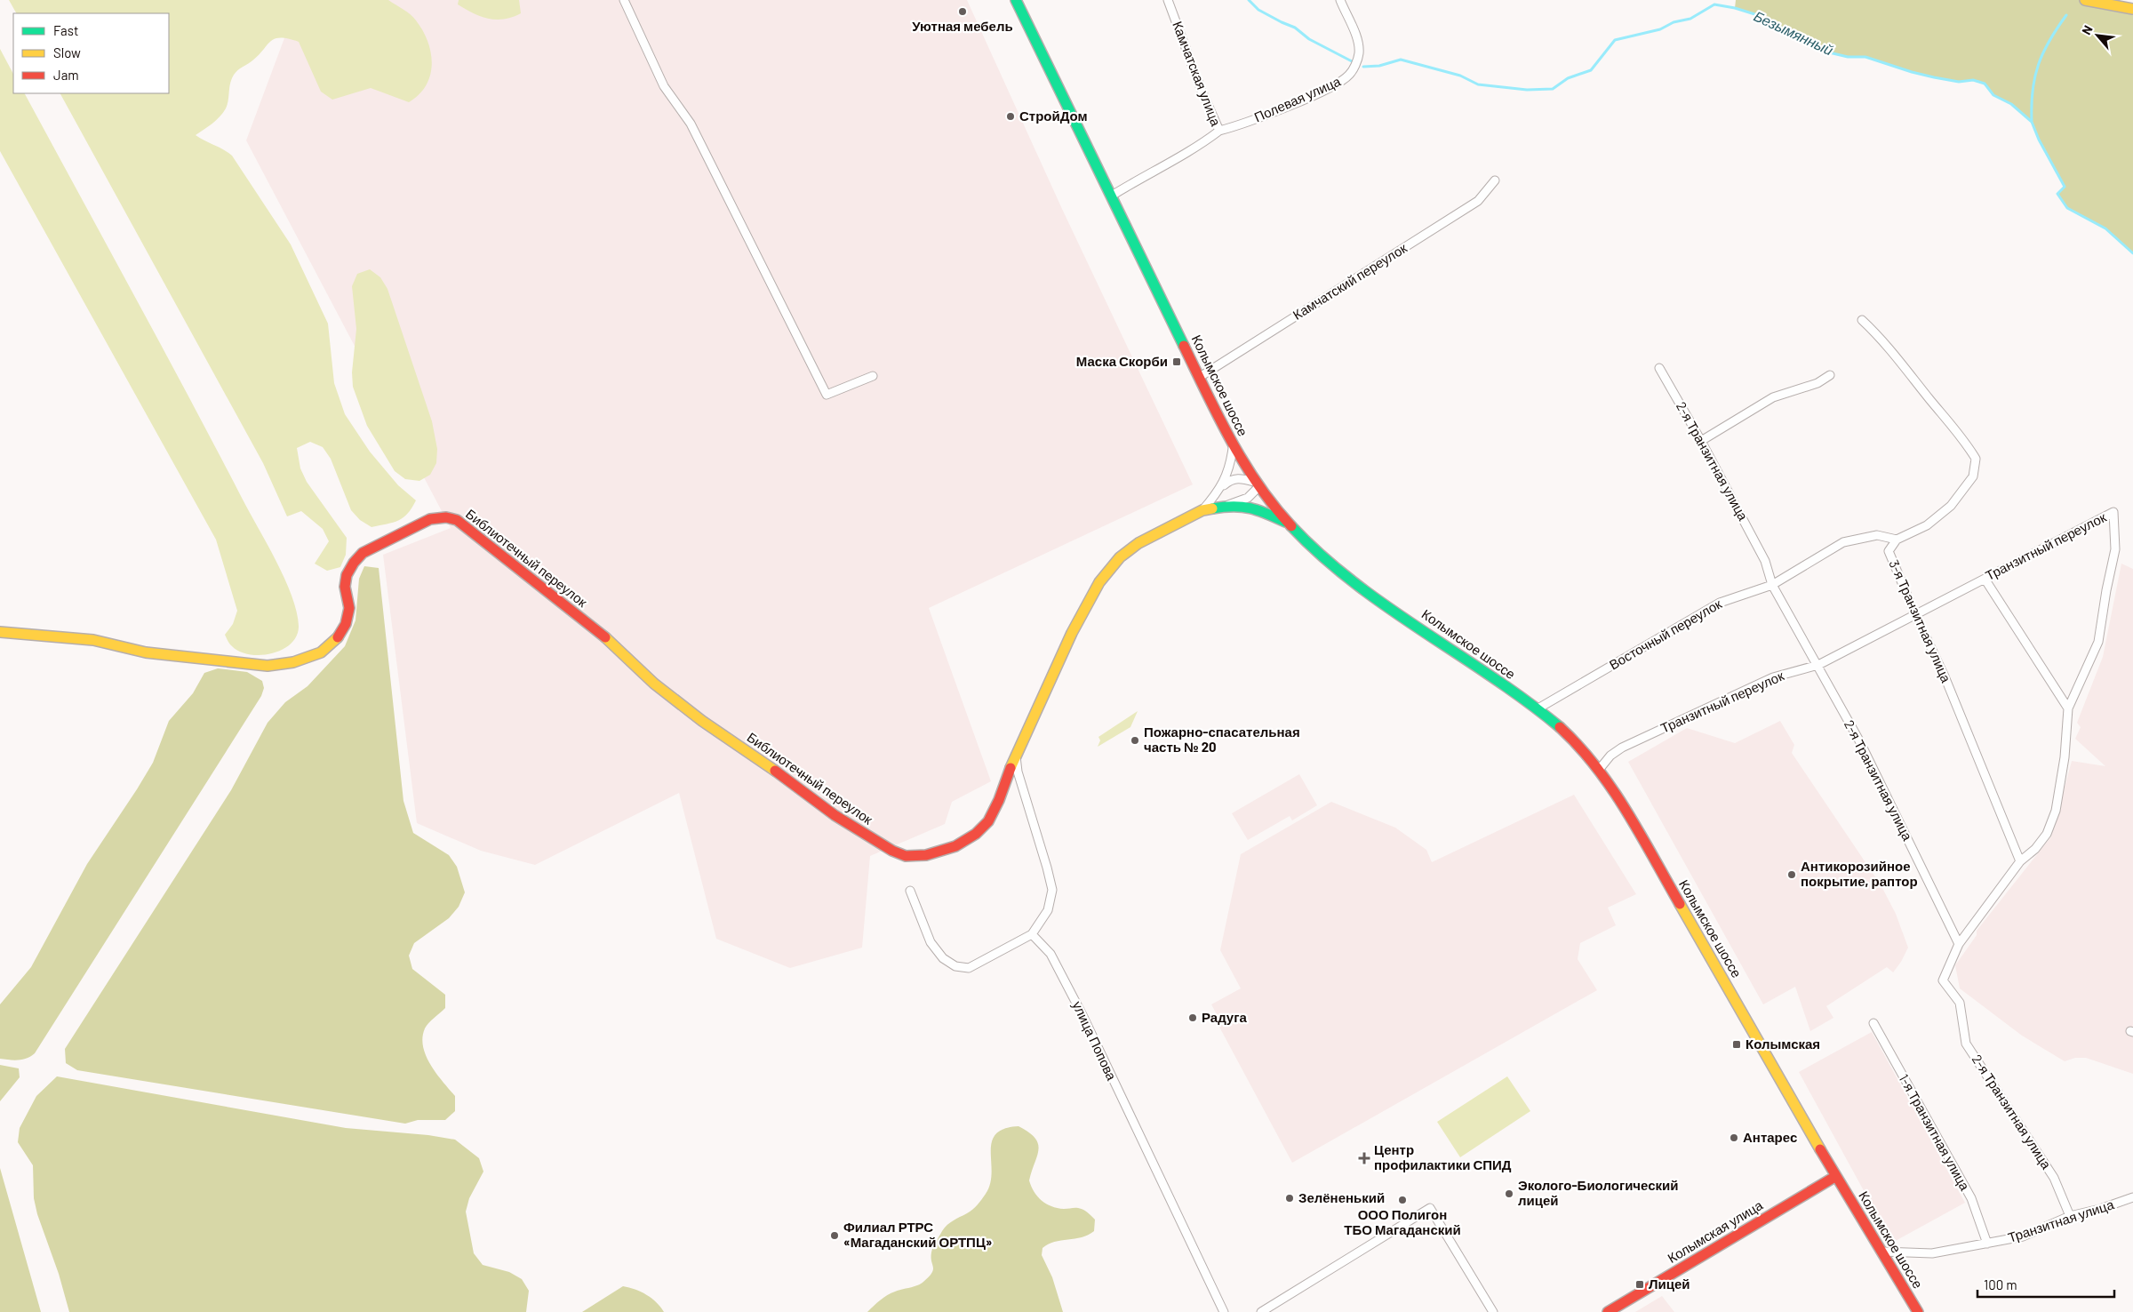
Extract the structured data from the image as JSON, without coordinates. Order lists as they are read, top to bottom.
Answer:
{
  "streets": {
    "main road": ["Колымское шоссе", "Библиотечный переулок", "Колымская улица"],
    "street": [
      "Камчатская улица",
      "Полевая улица",
      "Камчатский переулок",
      "2-я Транзитная улица",
      "Транзитный переулок",
      "3-я Транзитная улица",
      "Восточный переулок",
      "улица Попова",
      "1-я Транзитная улица",
      "Транзитная улица"
    ]
  },
  "crossings": [
    ["Камчатская улица", "Полевая улица"],
    ["Камчатская улица", "Колымское шоссе"],
    ["Камчатский переулок", "Колымское шоссе"],
    ["Колымское шоссе", "Транзитный переулок"],
    ["Колымское шоссе", "Библиотечный переулок"],
    ["Колымское шоссе", "Восточный переулок"],
    ["Колымское шоссе", "Транзитная улица"],
    ["Колымское шоссе", "Колымская улица"],
    ["2-я Транзитная улица", "Транзитный переулок"],
    ["2-я Транзитная улица", "Восточный переулок"],
    ["2-я Транзитная улица", "Транзитная улица"],
    ["Транзитный переулок", "3-я Транзитная улица"],
    ["3-я Транзитная улица", "Восточный переулок"],
    ["1-я Транзитная улица", "Транзитная улица"]
  ],
  "water": ["Безымянный"],
  "places": {
    "other": [
      "Уютная мебель",
      "СтройДом",
      "Пожарно-спасательная часть № 20",
      "Антикорозийное покрытие, раптор",
      "Радуга",
      "Антарес",
      "Эколого-Биологический лицей",
      "Зелёненький",
      "ООО Полигон ТБО Магаданский",
      "Филиал РТРС «Магаданский ОРТПЦ»"
    ],
    "transit": ["Маска Скорби", "Колымская", "Лицей"],
    "health": ["Центр профилактики СПИД"]
  },
  "legend": ["Fast", "Slow", "Jam"],
  "scale_bar": "100 m",
  "north": "top left"
}
